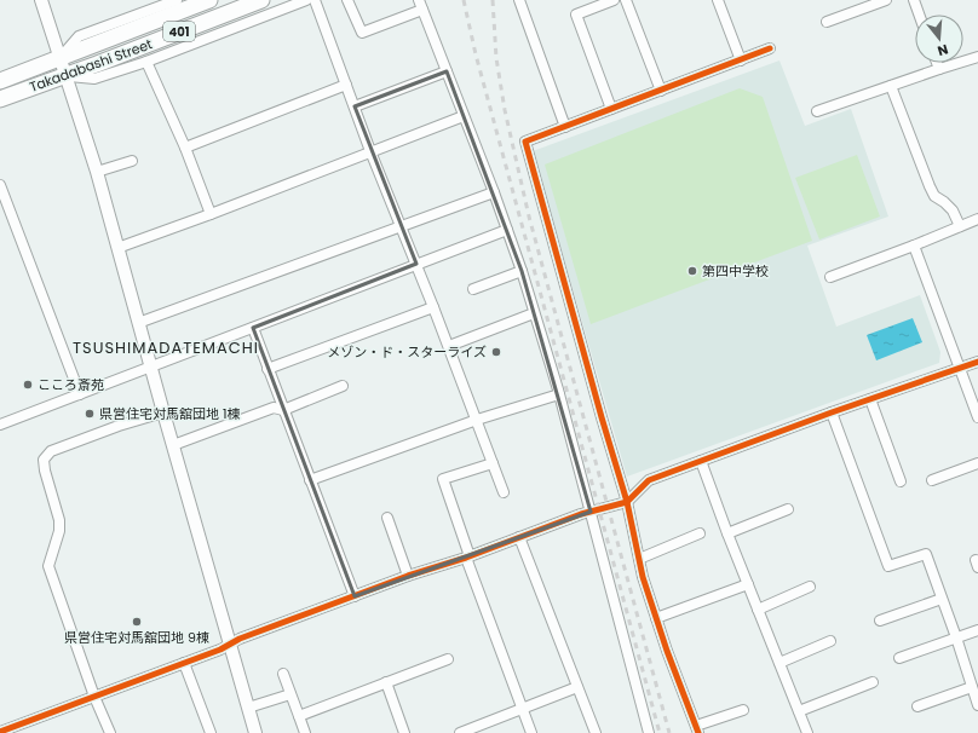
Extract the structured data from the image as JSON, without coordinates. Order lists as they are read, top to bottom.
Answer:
{
  "streets": {
    "highway": ["401", "Takadabashi Street"]
  },
  "districts": ["TSUSHIMADATEMACHI"],
  "places": [
    "第四中学校",
    "メゾン・ド・スターライズ",
    "こころ斎苑",
    "県営住宅対馬舘団地 1棟",
    "県営住宅対馬舘団地 9棟"
  ],
  "north": "bottom"
}
